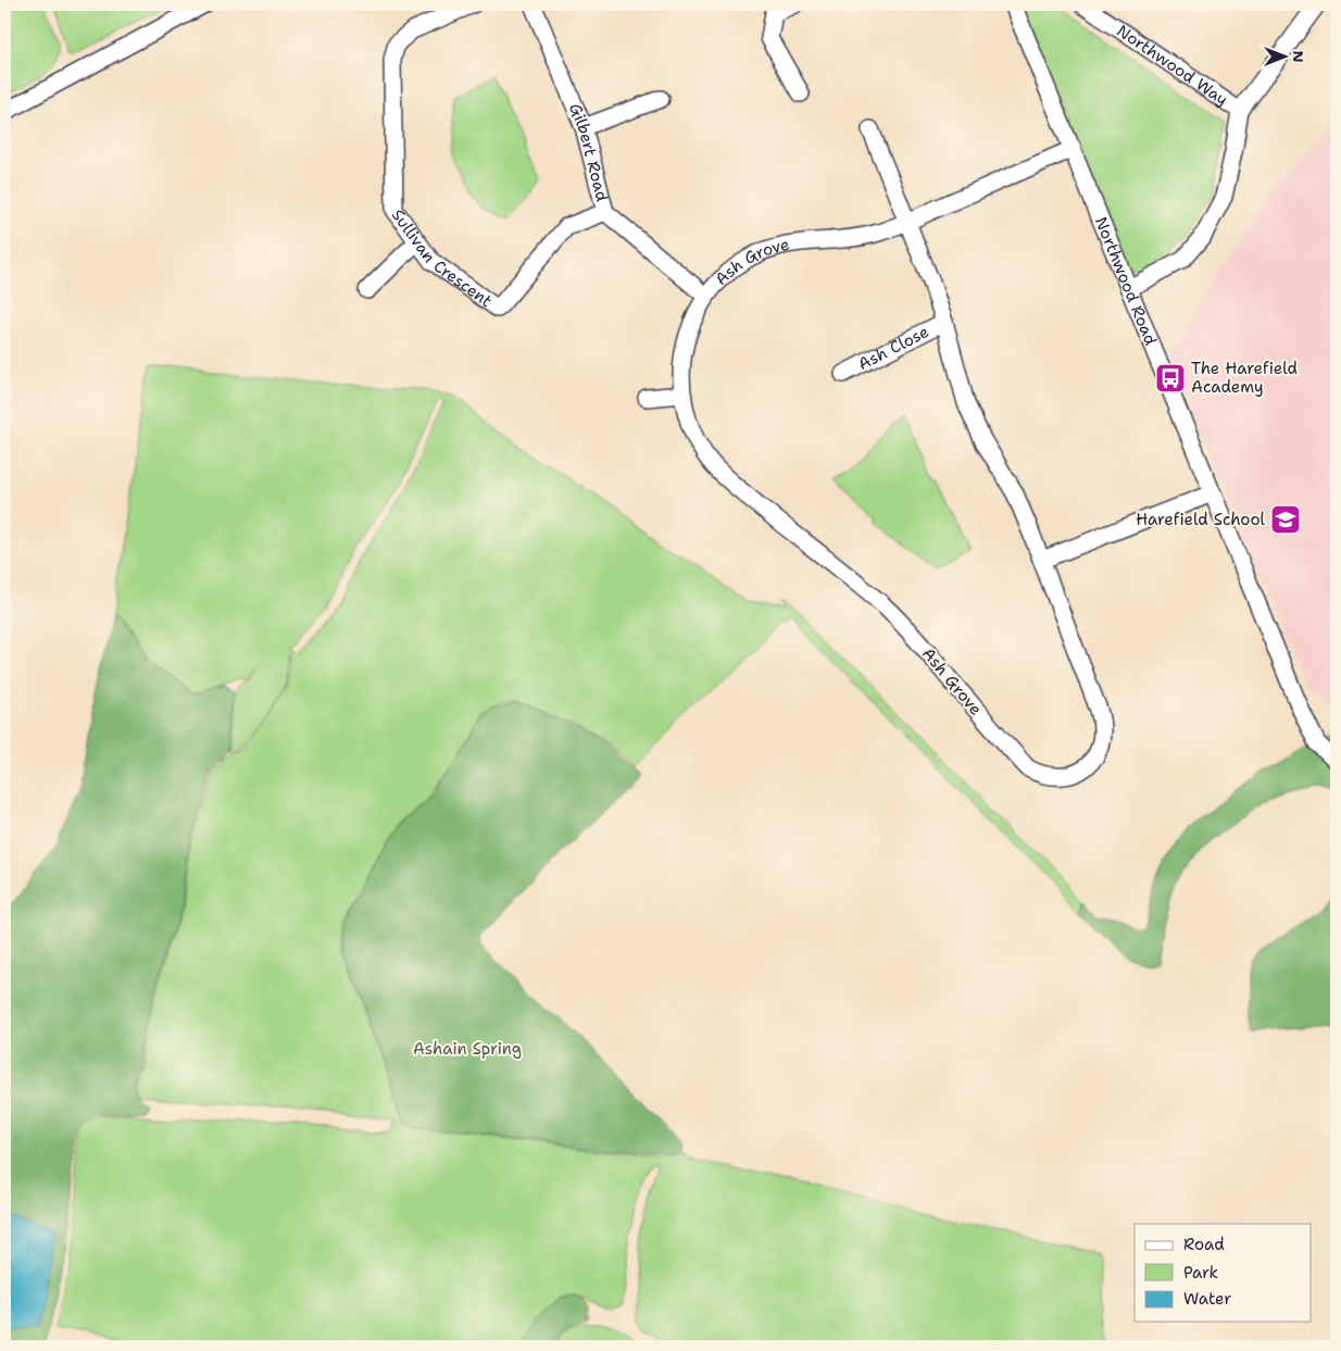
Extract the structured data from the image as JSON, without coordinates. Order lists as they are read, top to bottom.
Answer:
{
  "streets": {
    "street": [
      "Northwood Way",
      "Gilbert Road",
      "Sullivan Crescent",
      "Ash Grove",
      "Northwood Road",
      "Ash Close"
    ]
  },
  "crossings": [
    ["Northwood Way", "Northwood Road"],
    ["Gilbert Road", "Sullivan Crescent"],
    ["Gilbert Road", "Ash Grove"],
    ["Ash Grove", "Northwood Road"],
    ["Ash Grove", "Ash Close"]
  ],
  "parks": ["Ashain Spring"],
  "places": {
    "bus stop": ["The Harefield Academy"],
    "school or university": ["Harefield School"]
  },
  "legend": ["Road", "Park", "Water"],
  "north": "right"
}
